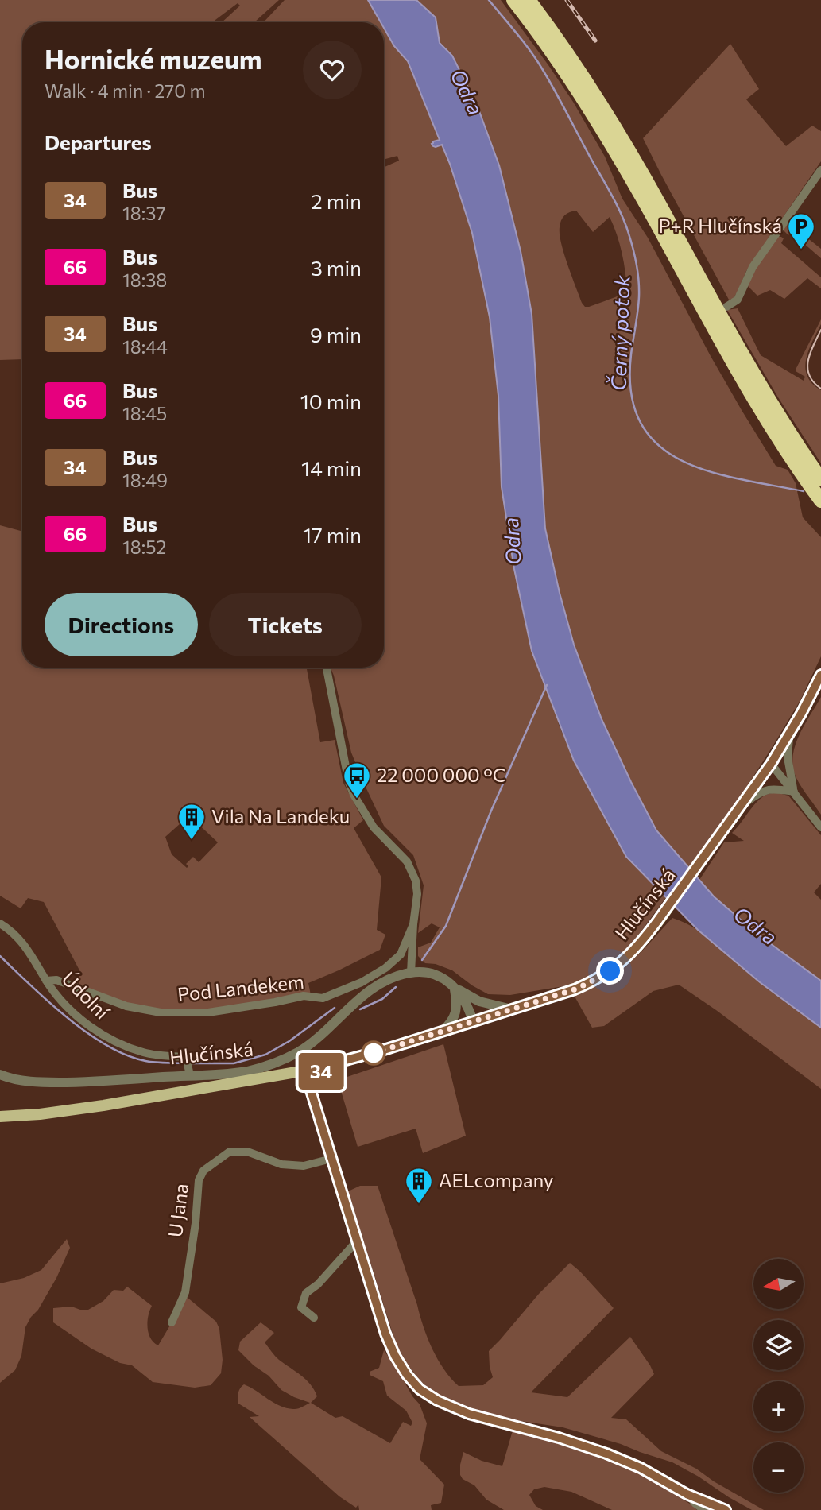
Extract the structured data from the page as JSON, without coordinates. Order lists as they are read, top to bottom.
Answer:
{
  "streets": {
    "main road": ["Hlučínská"],
    "street": ["Pod Landekem", "Údolní", "U Jana"]
  },
  "crossings": [
    ["Hlučínská", "Pod Landekem"],
    ["Hlučínská", "Údolní"],
    ["Pod Landekem", "Údolní"]
  ],
  "water": ["Odra", "Černý potok"],
  "places": {
    "parking": ["P+R Hlučínská"],
    "bus stop": ["22 000 000 °C"],
    "building": ["Vila Na Landeku", "AELcompany"]
  },
  "lines": ["bus line 34"],
  "north": "left",
  "page": {
    "on_map": "34",
    "heading": [
      ["Hornické muzeum", "Walk · 4 min · 270 m"],
      "Departures"
    ],
    "list": [
      {
        "mark": "34",
        "name": "Bus",
        "note": "18:37",
        "value": "2 min"
      },
      {
        "mark": "66",
        "name": "Bus",
        "note": "18:38",
        "value": "3 min"
      },
      {
        "mark": "34",
        "name": "Bus",
        "note": "18:44",
        "value": "9 min"
      },
      {
        "mark": "66",
        "name": "Bus",
        "note": "18:45",
        "value": "10 min"
      },
      {
        "mark": "34",
        "name": "Bus",
        "note": "18:49",
        "value": "14 min"
      },
      {
        "mark": "66",
        "name": "Bus",
        "note": "18:52",
        "value": "17 min"
      }
    ],
    "buttons": ["Directions", "Tickets"],
    "map_buttons": ["+", "−"]
  }
}
